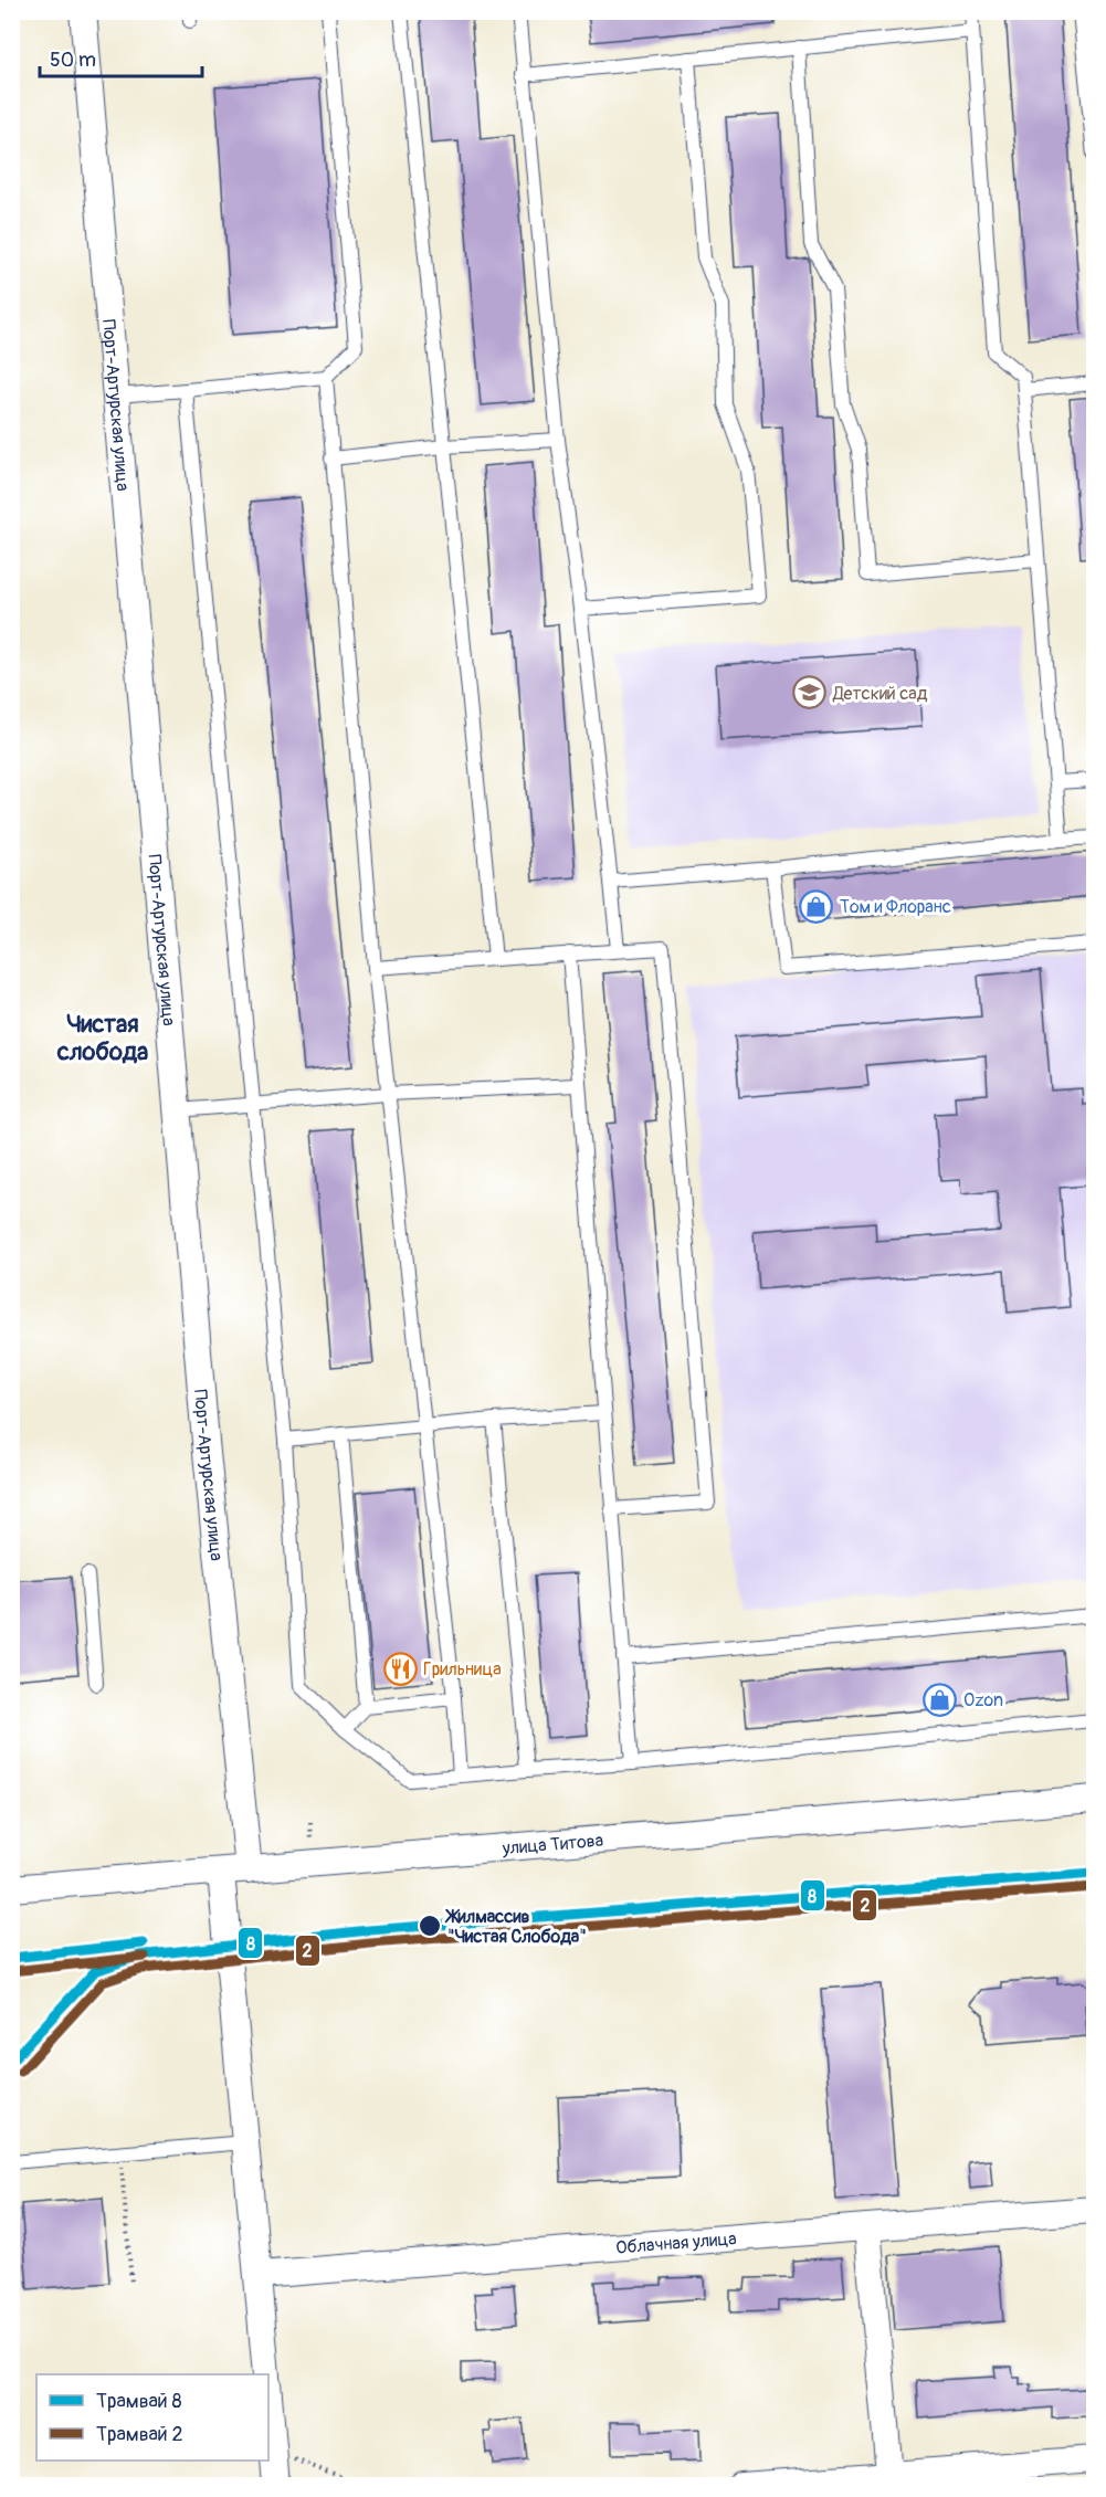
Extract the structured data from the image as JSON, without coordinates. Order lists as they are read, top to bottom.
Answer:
{
  "streets": {
    "street": ["Порт-Артурская улица", "улица Титова", "Облачная улица"]
  },
  "crossings": [
    ["Порт-Артурская улица", "улица Титова"]
  ],
  "districts": ["Чистая слобода"],
  "places": {
    "school or university": ["Детский сад"],
    "shop": ["Том и Флоранс", "Ozon"],
    "restaurant": ["Грильница"],
    "other": ["Жилмассив \"Чистая Слобода\""]
  },
  "lines": ["tram line 8", "tram line 2"],
  "legend": ["Трамвай 8", "Трамвай 2"],
  "scale_bar": "50 m"
}
